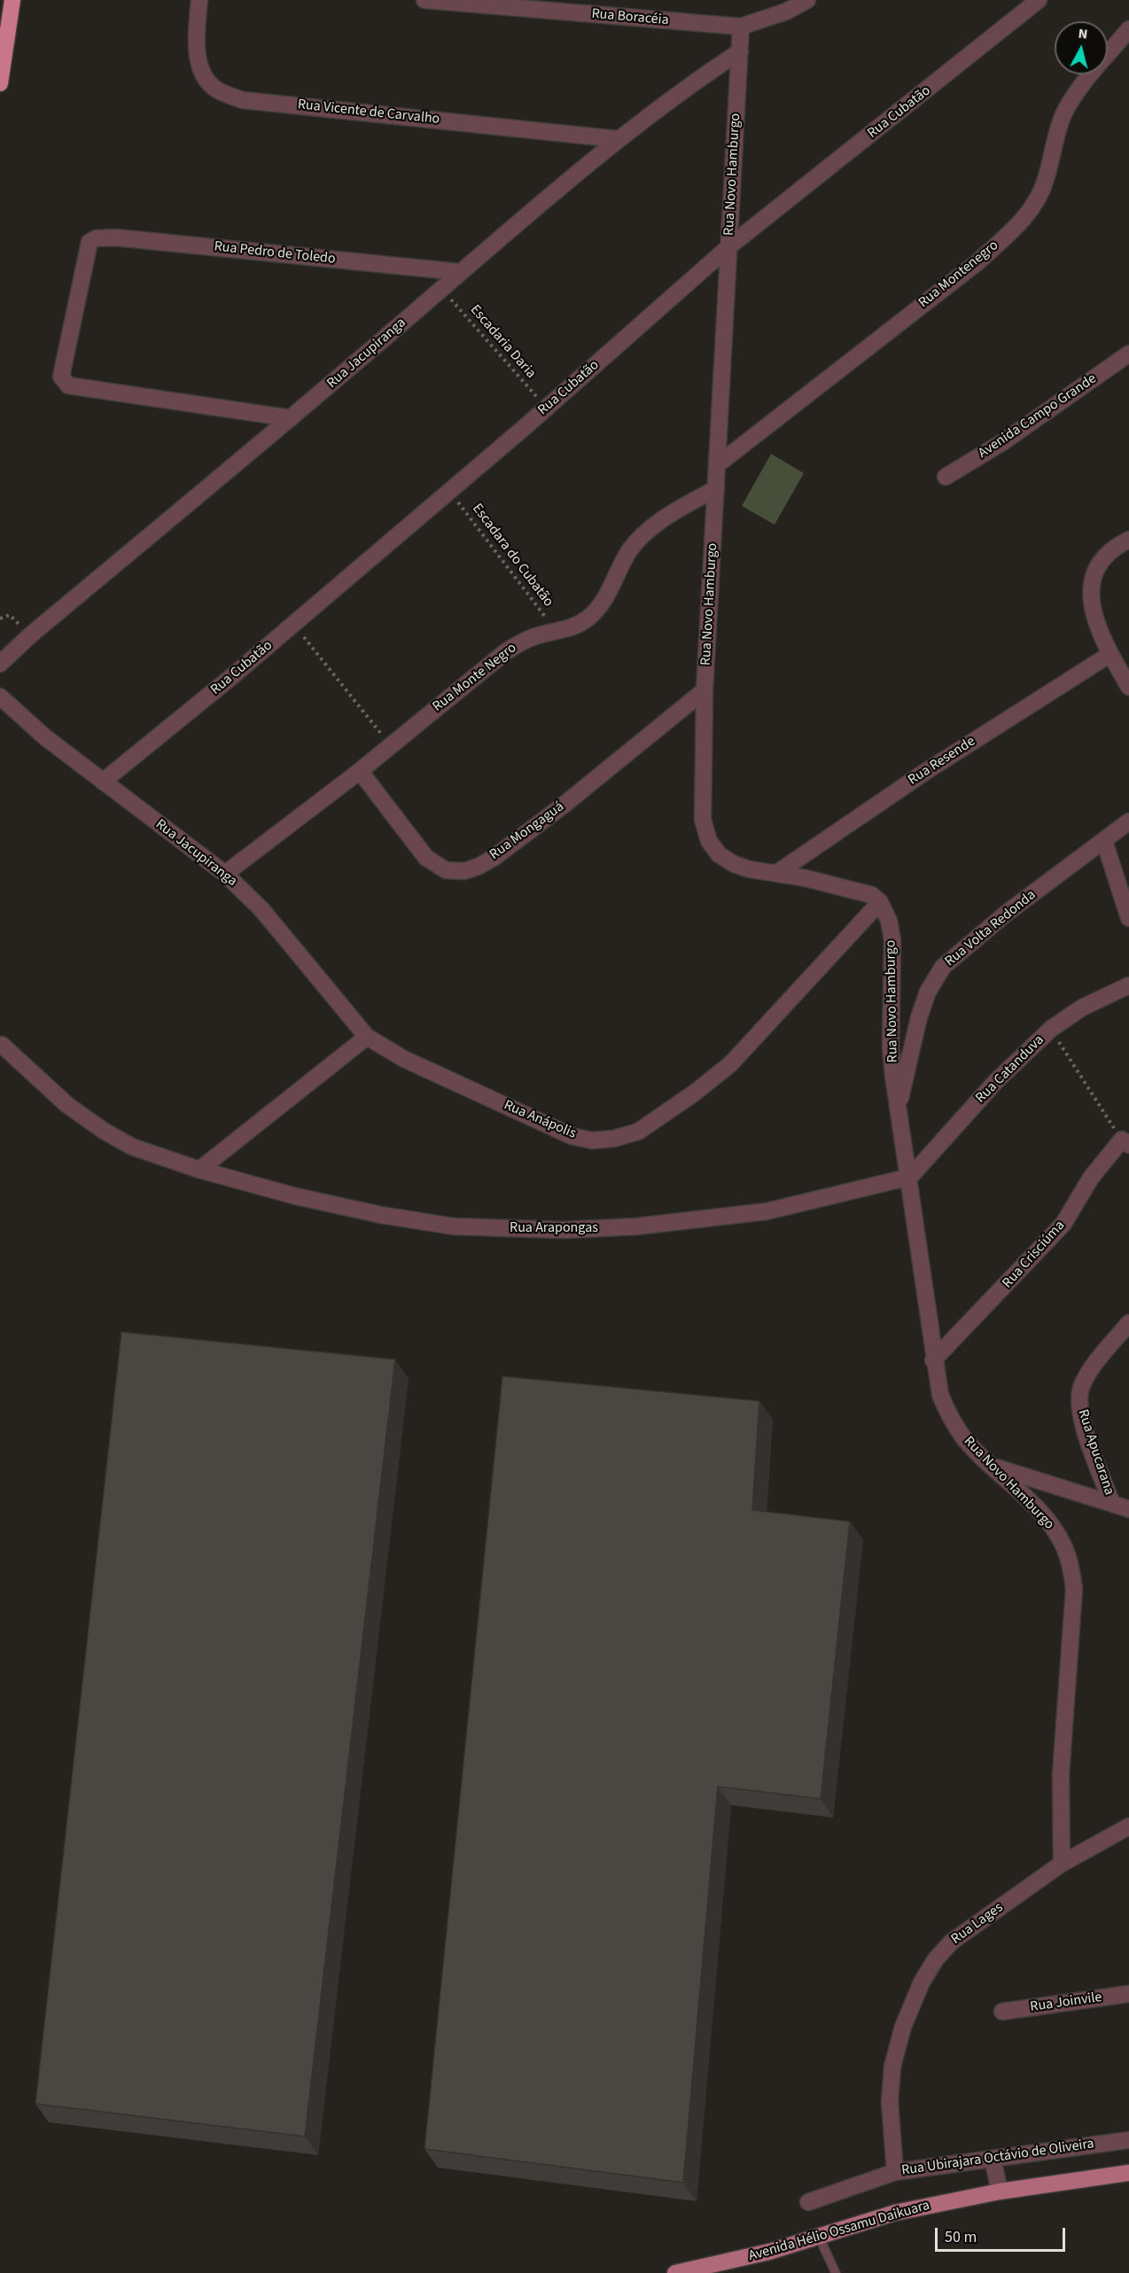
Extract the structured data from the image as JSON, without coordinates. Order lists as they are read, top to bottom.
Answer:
{
  "streets": {
    "main road": ["Avenida Hélio Ossamu Daikuara"],
    "street": [
      "Rua Boracéia",
      "Rua Vicente de Carvalho",
      "Rua Cubatão",
      "Rua Novo Hamburgo",
      "Rua Pedro de Toledo",
      "Rua Montenegro",
      "Rua Jacupiranga",
      "Avenida Campo Grande",
      "Rua Monte Negro",
      "Rua Resende",
      "Rua Mongaguá",
      "Rua Volta Redonda",
      "Rua Catanduva",
      "Rua Anápolis",
      "Rua Arapongas",
      "Rua Crisciúma",
      "Rua Apucarana",
      "Rua Lages",
      "Rua Joinvile",
      "Rua Ubirajara Octávio de Oliveira"
    ],
    "path": ["Escadaria Daria", "Escadara do Cubatão"]
  },
  "crossings": [
    ["Rua Boracéia", "Rua Novo Hamburgo"],
    ["Rua Vicente de Carvalho", "Rua Jacupiranga"],
    ["Rua Cubatão", "Rua Novo Hamburgo"],
    ["Rua Cubatão", "Escadaria Daria"],
    ["Rua Cubatão", "Rua Jacupiranga"],
    ["Rua Cubatão", "Escadara do Cubatão"],
    ["Rua Novo Hamburgo", "Rua Montenegro"],
    ["Rua Novo Hamburgo", "Rua Jacupiranga"],
    ["Rua Novo Hamburgo", "Rua Monte Negro"],
    ["Rua Novo Hamburgo", "Rua Resende"],
    ["Rua Novo Hamburgo", "Rua Mongaguá"],
    ["Rua Novo Hamburgo", "Rua Volta Redonda"],
    ["Rua Novo Hamburgo", "Rua Catanduva"],
    ["Rua Novo Hamburgo", "Rua Anápolis"],
    ["Rua Novo Hamburgo", "Rua Arapongas"],
    ["Rua Novo Hamburgo", "Rua Crisciúma"],
    ["Rua Novo Hamburgo", "Rua Apucarana"],
    ["Rua Novo Hamburgo", "Rua Lages"],
    ["Rua Pedro de Toledo", "Rua Jacupiranga"],
    ["Escadaria Daria", "Rua Jacupiranga"],
    ["Rua Jacupiranga", "Rua Monte Negro"],
    ["Rua Jacupiranga", "Rua Anápolis"],
    ["Escadara do Cubatão", "Rua Monte Negro"],
    ["Rua Monte Negro", "Rua Mongaguá"],
    ["Rua Catanduva", "Rua Arapongas"],
    ["Rua Lages", "Rua Ubirajara Octávio de Oliveira"]
  ],
  "scale_bar": "50 m",
  "north": "top"
}
